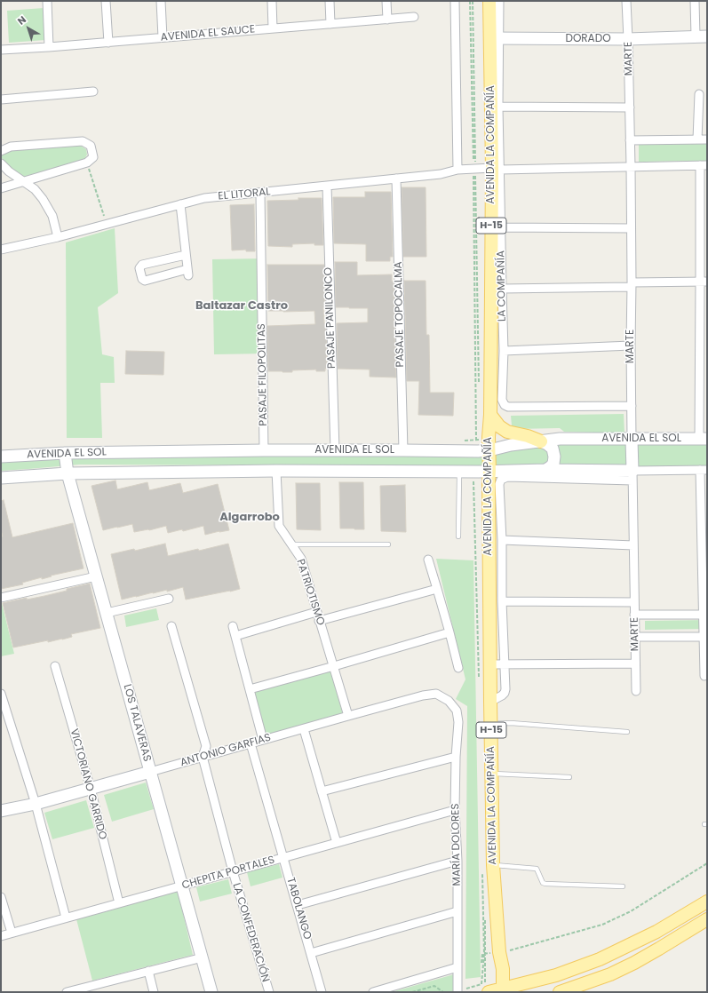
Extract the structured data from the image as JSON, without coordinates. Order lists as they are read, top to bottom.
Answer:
{
  "streets": {
    "main road": ["AVENIDA LA COMPAÑÍA", "H-15"],
    "street": [
      "AVENIDA EL SAUCE",
      "DORADO",
      "MARTE",
      "EL LITORAL",
      "LA COMPAÑÍA",
      "PASAJE TOPOCALMA",
      "PASAJE PANILONCO",
      "PASAJE FILOPOLITAS",
      "AVENIDA EL SOL",
      "PATRIOTISMO",
      "LOS TALAVERAS",
      "ANTONIO GARFIAS",
      "VICTORIANO GARRIDO",
      "MARÍA DOLORES",
      "CHEPITA PORTALES",
      "TABOLANGO",
      "LA CONFEDERACIÓN"
    ]
  },
  "crossings": [
    ["DORADO", "MARTE"],
    ["DORADO", "AVENIDA LA COMPAÑÍA"],
    ["DORADO", "LA COMPAÑÍA"],
    ["MARTE", "EL LITORAL"],
    ["MARTE", "LA COMPAÑÍA"],
    ["MARTE", "AVENIDA EL SOL"],
    ["AVENIDA LA COMPAÑÍA", "EL LITORAL"],
    ["AVENIDA LA COMPAÑÍA", "LA COMPAÑÍA"],
    ["AVENIDA LA COMPAÑÍA", "AVENIDA EL SOL"],
    ["EL LITORAL", "LA COMPAÑÍA"],
    ["EL LITORAL", "PASAJE TOPOCALMA"],
    ["EL LITORAL", "PASAJE PANILONCO"],
    ["EL LITORAL", "PASAJE FILOPOLITAS"],
    ["PASAJE TOPOCALMA", "AVENIDA EL SOL"],
    ["PASAJE PANILONCO", "AVENIDA EL SOL"],
    ["PASAJE FILOPOLITAS", "AVENIDA EL SOL"],
    ["AVENIDA EL SOL", "PATRIOTISMO"],
    ["AVENIDA EL SOL", "LOS TALAVERAS"],
    ["PATRIOTISMO", "ANTONIO GARFIAS"],
    ["LOS TALAVERAS", "ANTONIO GARFIAS"],
    ["LOS TALAVERAS", "CHEPITA PORTALES"],
    ["ANTONIO GARFIAS", "VICTORIANO GARRIDO"],
    ["ANTONIO GARFIAS", "MARÍA DOLORES"],
    ["ANTONIO GARFIAS", "TABOLANGO"],
    ["ANTONIO GARFIAS", "LA CONFEDERACIÓN"],
    ["VICTORIANO GARRIDO", "CHEPITA PORTALES"],
    ["MARÍA DOLORES", "CHEPITA PORTALES"],
    ["CHEPITA PORTALES", "TABOLANGO"],
    ["CHEPITA PORTALES", "LA CONFEDERACIÓN"]
  ],
  "districts": ["Baltazar Castro", "Algarrobo"],
  "north": "top left"
}
